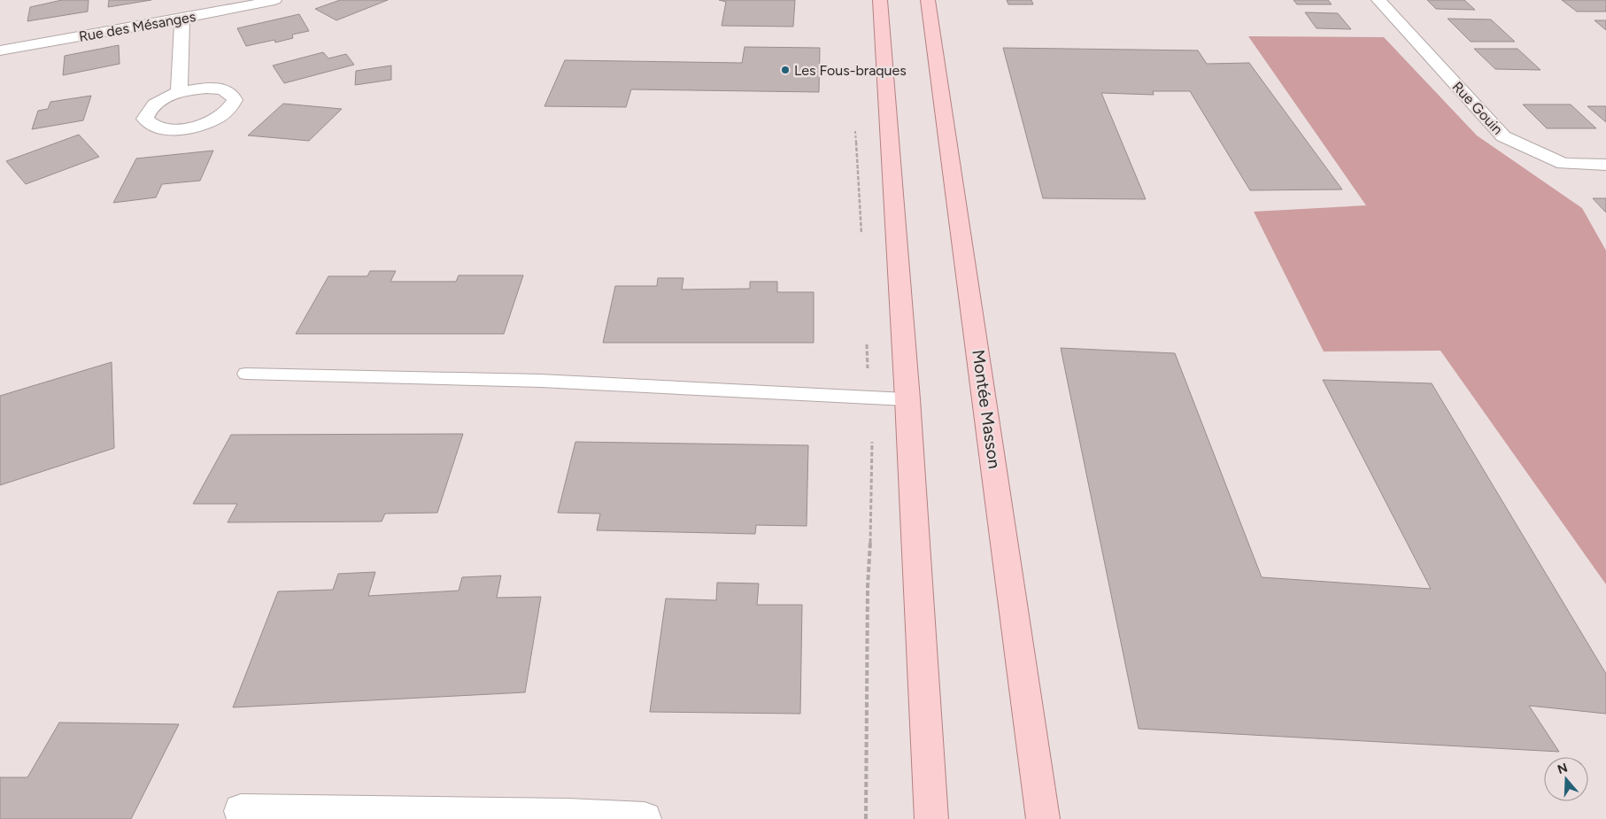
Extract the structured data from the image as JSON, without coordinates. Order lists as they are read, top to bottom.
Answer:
{
  "streets": {
    "main road": ["Montée Masson"],
    "street": ["Rue des Mésanges", "Rue Gouin"]
  },
  "places": ["Les Fous-braques"],
  "north": "top"
}
